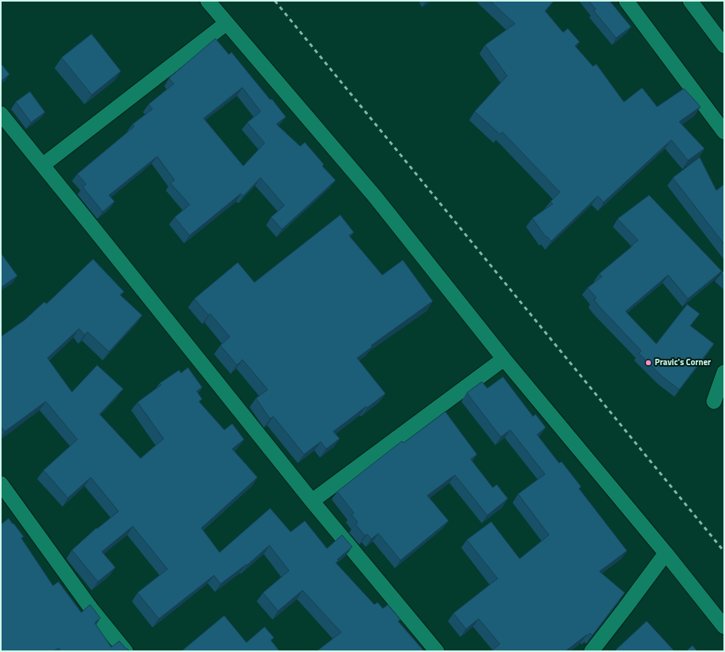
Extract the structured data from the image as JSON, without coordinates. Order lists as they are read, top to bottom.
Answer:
{
  "places": ["Pravic's Corner"]
}
